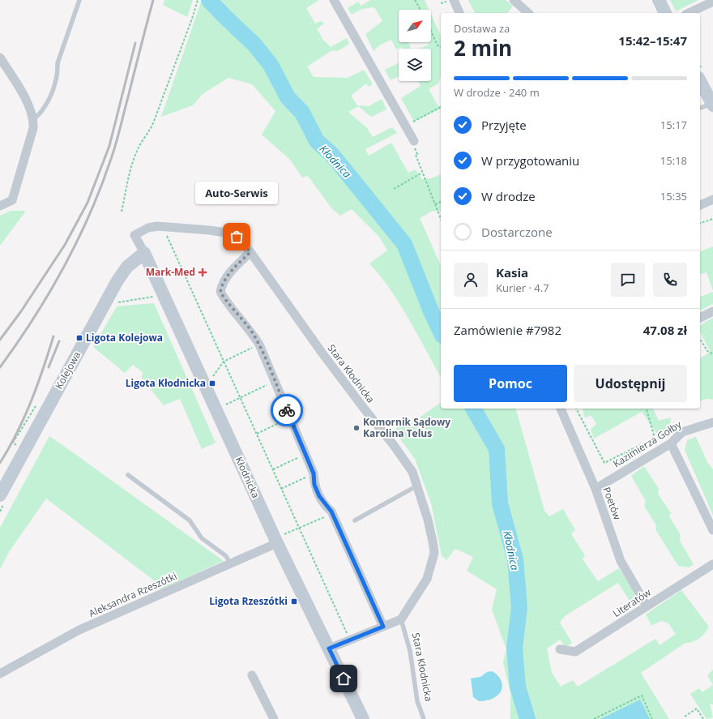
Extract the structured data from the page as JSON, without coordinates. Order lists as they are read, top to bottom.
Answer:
{
  "streets": {
    "street": [
      "Kolejowa",
      "Stara Kłodnicka",
      "Kazimierza Gołby",
      "Kłodnicka",
      "Poetów",
      "Aleksandra Rzeszótki",
      "Literatów"
    ]
  },
  "crossings": [
    ["Kolejowa", "Kłodnicka"],
    ["Stara Kłodnicka", "Kłodnicka"],
    ["Kazimierza Gołby", "Poetów"],
    ["Kłodnicka", "Aleksandra Rzeszótki"],
    ["Poetów", "Literatów"]
  ],
  "water": ["Kłodnica"],
  "places": {
    "other": ["Auto-Serwis", "Komornik Sądowy Karolina Telus"],
    "health": ["Mark-Med"],
    "transit": ["Ligota Kolejowa", "Ligota Kłodnicka", "Ligota Rzeszótki"]
  },
  "north": "top right",
  "page": {
    "heading": ["2 min", "Dostawa za", "15:42–15:47"],
    "panel": [
      "Kasia",
      "Kurier · 4.7",
      "Zamówienie #7982",
      "47.08 zł"
    ],
    "bar": "W drodze · 240 m",
    "list": [
      ["Przyjęte", "15:17"],
      ["W przygotowaniu", "15:18"],
      ["W drodze", "15:35"],
      "Dostarczone"
    ],
    "bubble": "Auto-Serwis",
    "buttons": ["Pomoc", "Udostępnij"]
  }
}
